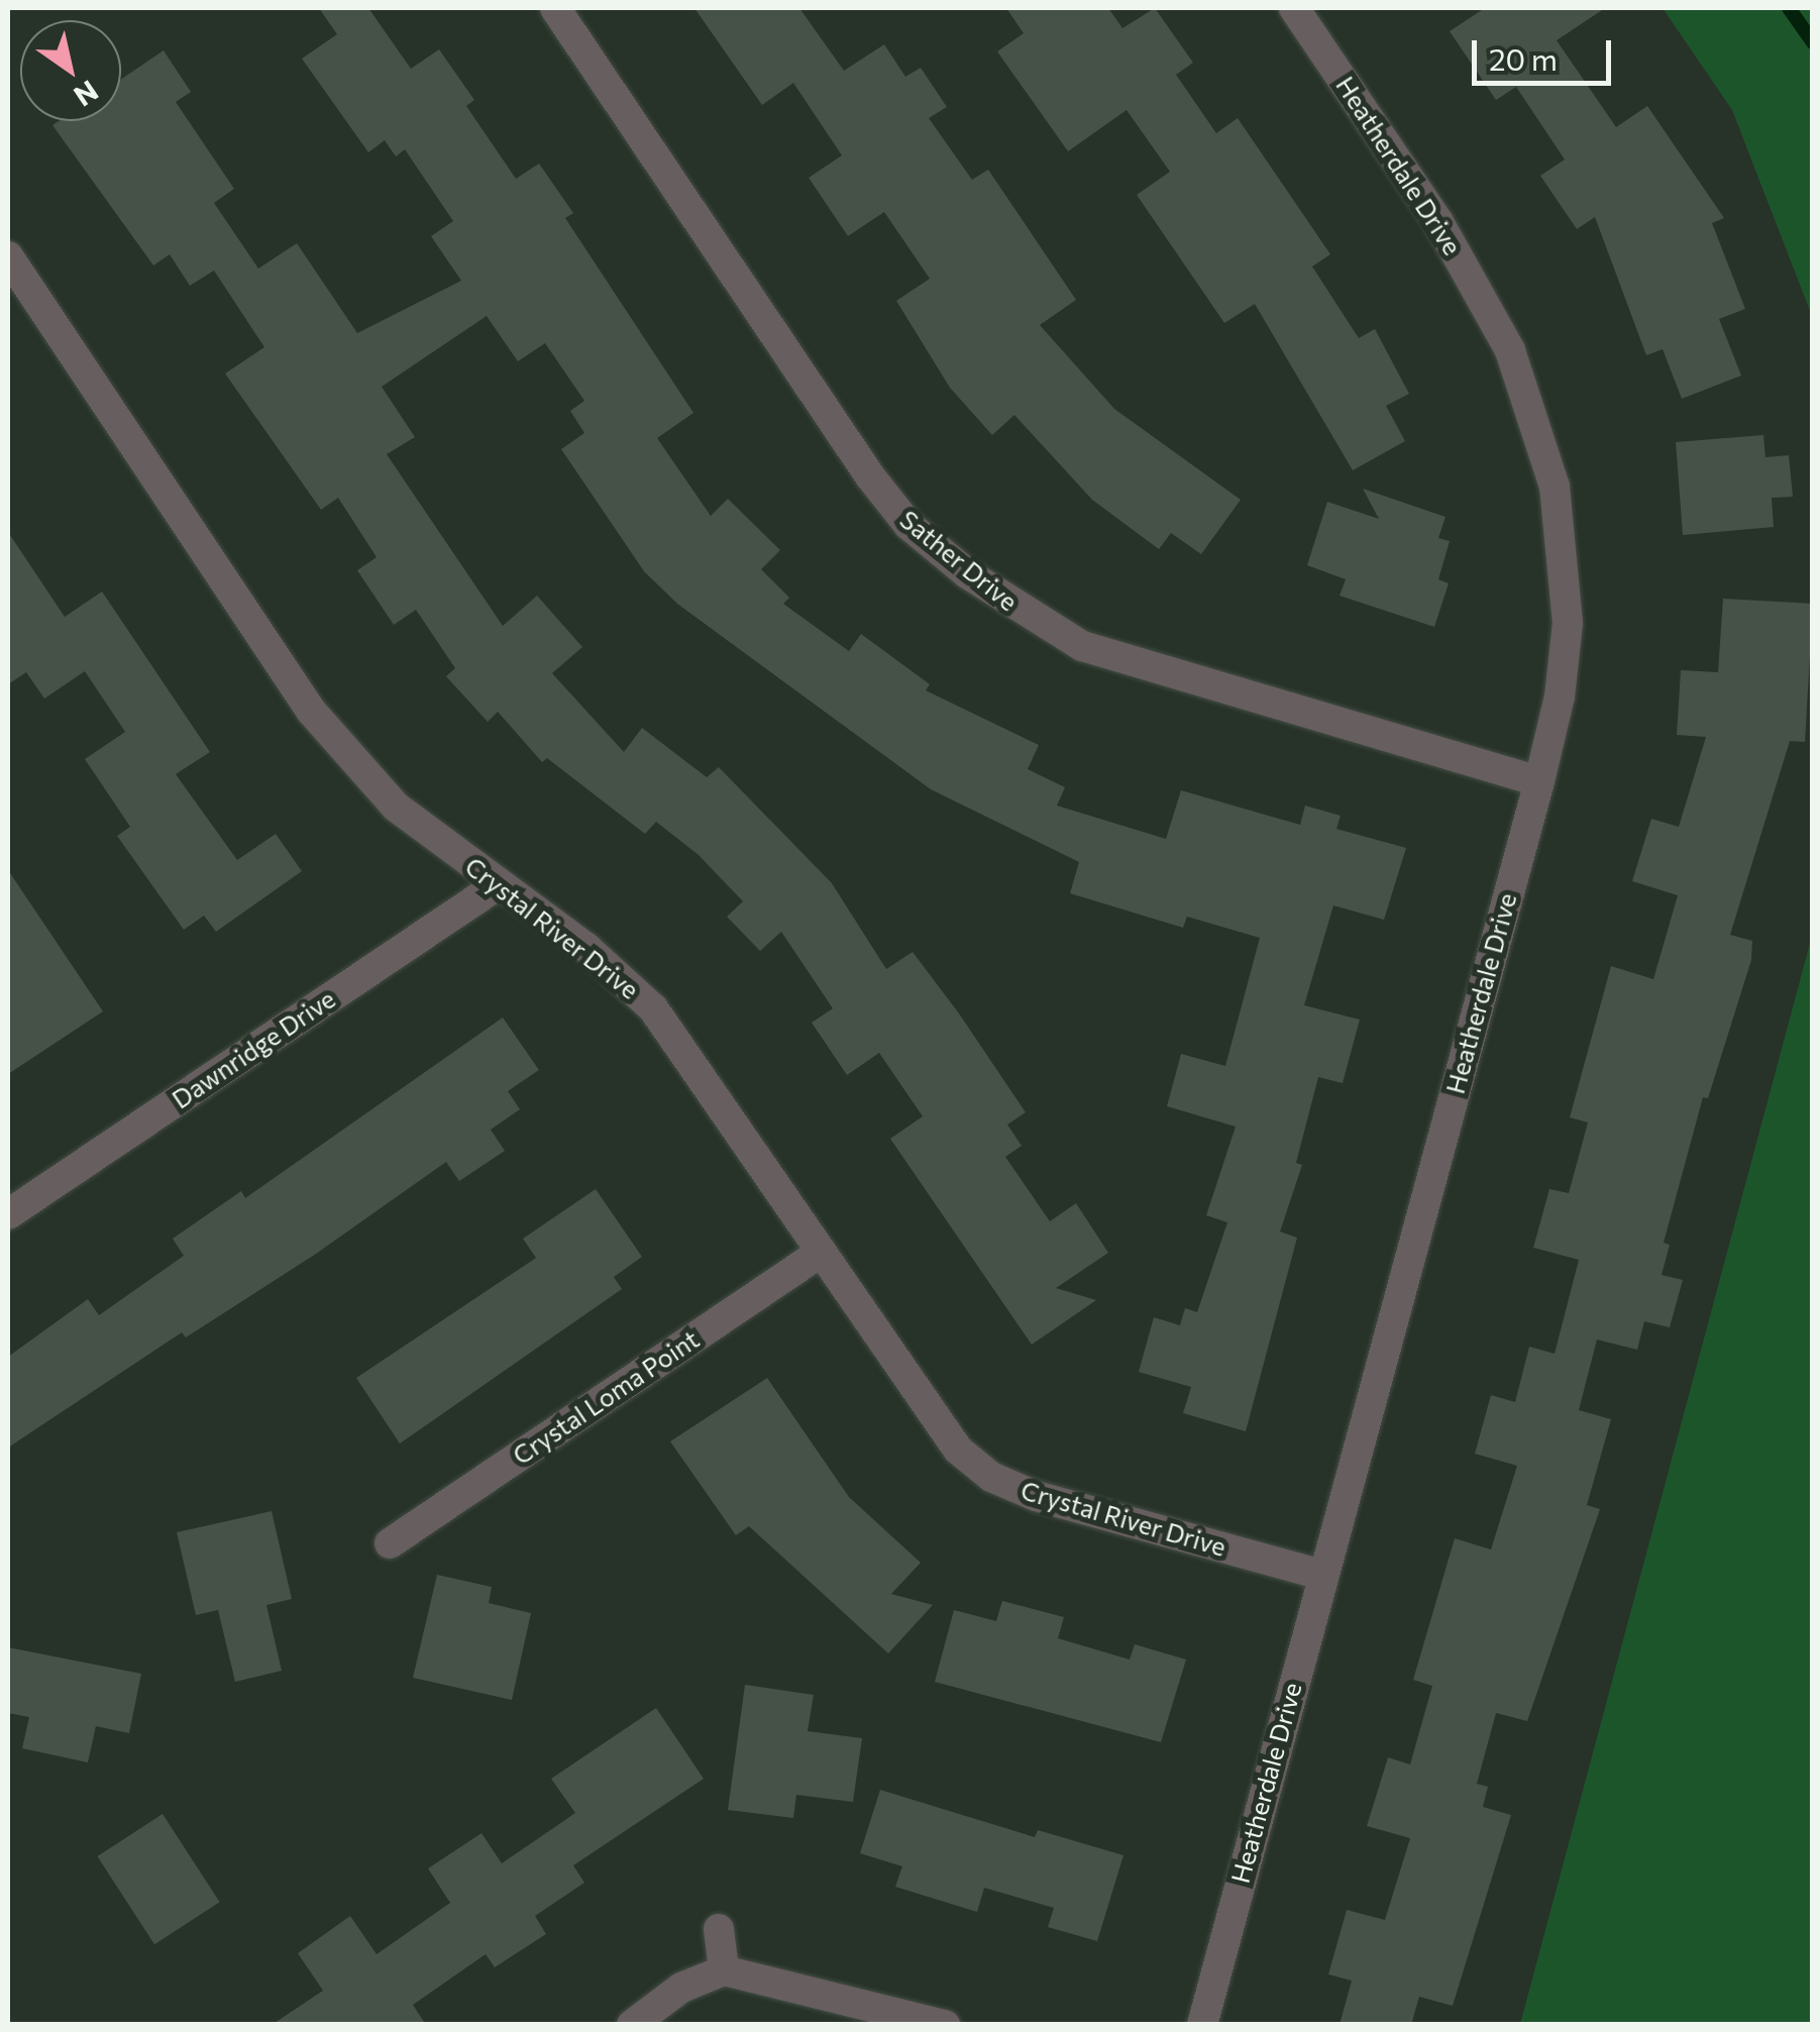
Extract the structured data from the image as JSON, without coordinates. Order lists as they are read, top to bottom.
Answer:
{
  "streets": {
    "street": [
      "Heatherdale Drive",
      "Sather Drive",
      "Crystal River Drive",
      "Dawnridge Drive",
      "Crystal Loma Point"
    ]
  },
  "crossings": [
    ["Heatherdale Drive", "Sather Drive"],
    ["Heatherdale Drive", "Crystal River Drive"],
    ["Crystal River Drive", "Dawnridge Drive"],
    ["Crystal River Drive", "Crystal Loma Point"]
  ],
  "scale_bar": "20 m",
  "north": "bottom right"
}
